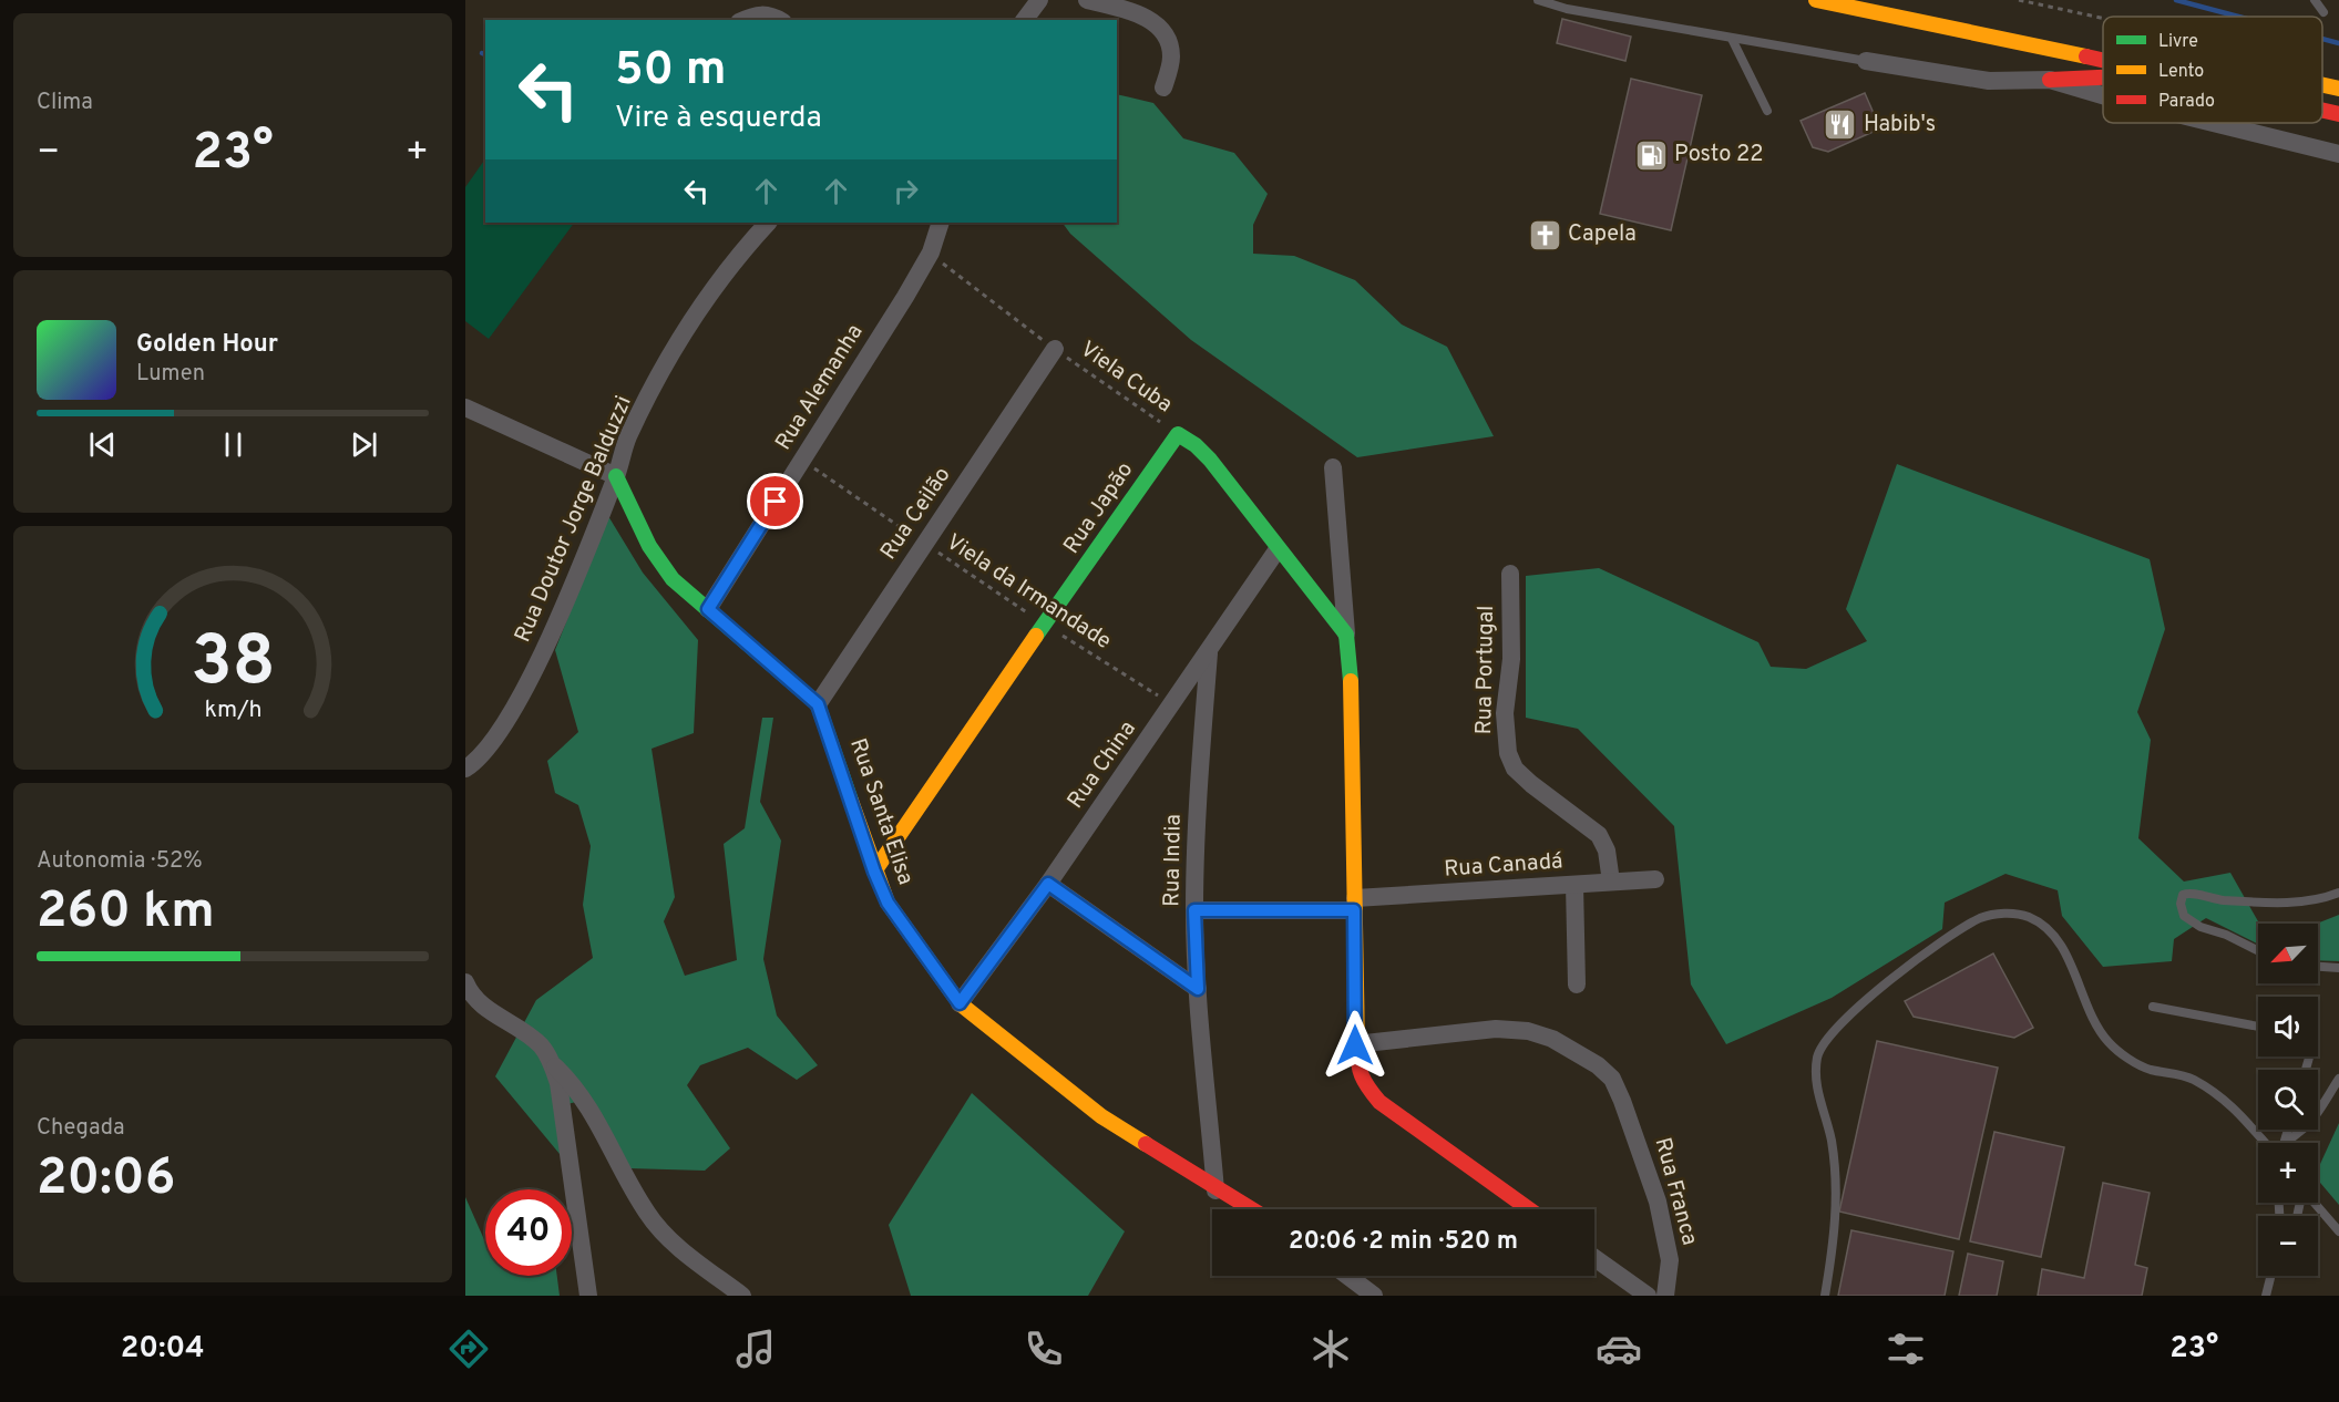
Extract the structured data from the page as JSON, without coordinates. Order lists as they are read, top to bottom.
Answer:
{
  "streets": {
    "main road": ["Rua Japão", "Rua Santa Elisa"],
    "street": [
      "Rua Alemanha",
      "Rua Ceilão",
      "Rua Doutor Jorge Balduzzi",
      "Rua Portugal",
      "Rua China",
      "Rua India",
      "Rua Canadá",
      "Rua Franca"
    ],
    "path": ["Viela Cuba", "Viela da Irmandade"]
  },
  "crossings": [
    ["Viela Cuba", "Rua Alemanha"],
    ["Viela Cuba", "Rua Japão"],
    ["Viela Cuba", "Rua Ceilão"],
    ["Rua Alemanha", "Viela da Irmandade"],
    ["Rua Japão", "Viela da Irmandade"],
    ["Rua Japão", "Rua Santa Elisa"],
    ["Rua Ceilão", "Viela da Irmandade"],
    ["Rua Ceilão", "Rua Santa Elisa"],
    ["Viela da Irmandade", "Rua China"],
    ["Rua Portugal", "Rua Canadá"],
    ["Rua China", "Rua Santa Elisa"],
    ["Rua China", "Rua India"],
    ["Rua Santa Elisa", "Rua India"],
    ["Rua India", "Rua Canadá"]
  ],
  "places": {
    "restaurant": ["Habib's"],
    "fuel station": ["Posto 22"],
    "church": ["Capela"]
  },
  "legend": ["Livre", "Lento", "Parado"],
  "north": "bottom left",
  "page": {
    "tile": [
      "Clima",
      ["Autonomia · 52%", "260 km"],
      ["Chegada", "20:06"]
    ],
    "turn": ["50 m", "Vire à esquerda"],
    "heat": ["−", "23°", "+"],
    "song": ["Golden Hour", "Lumen"],
    "map_buttons": ["+", "−"],
    "limit": "40",
    "trip": "20:06 · 2 min · 520 m",
    "tabs": ["20:04", "23°"],
    "gauge": ["38", "km/h"]
  }
}
